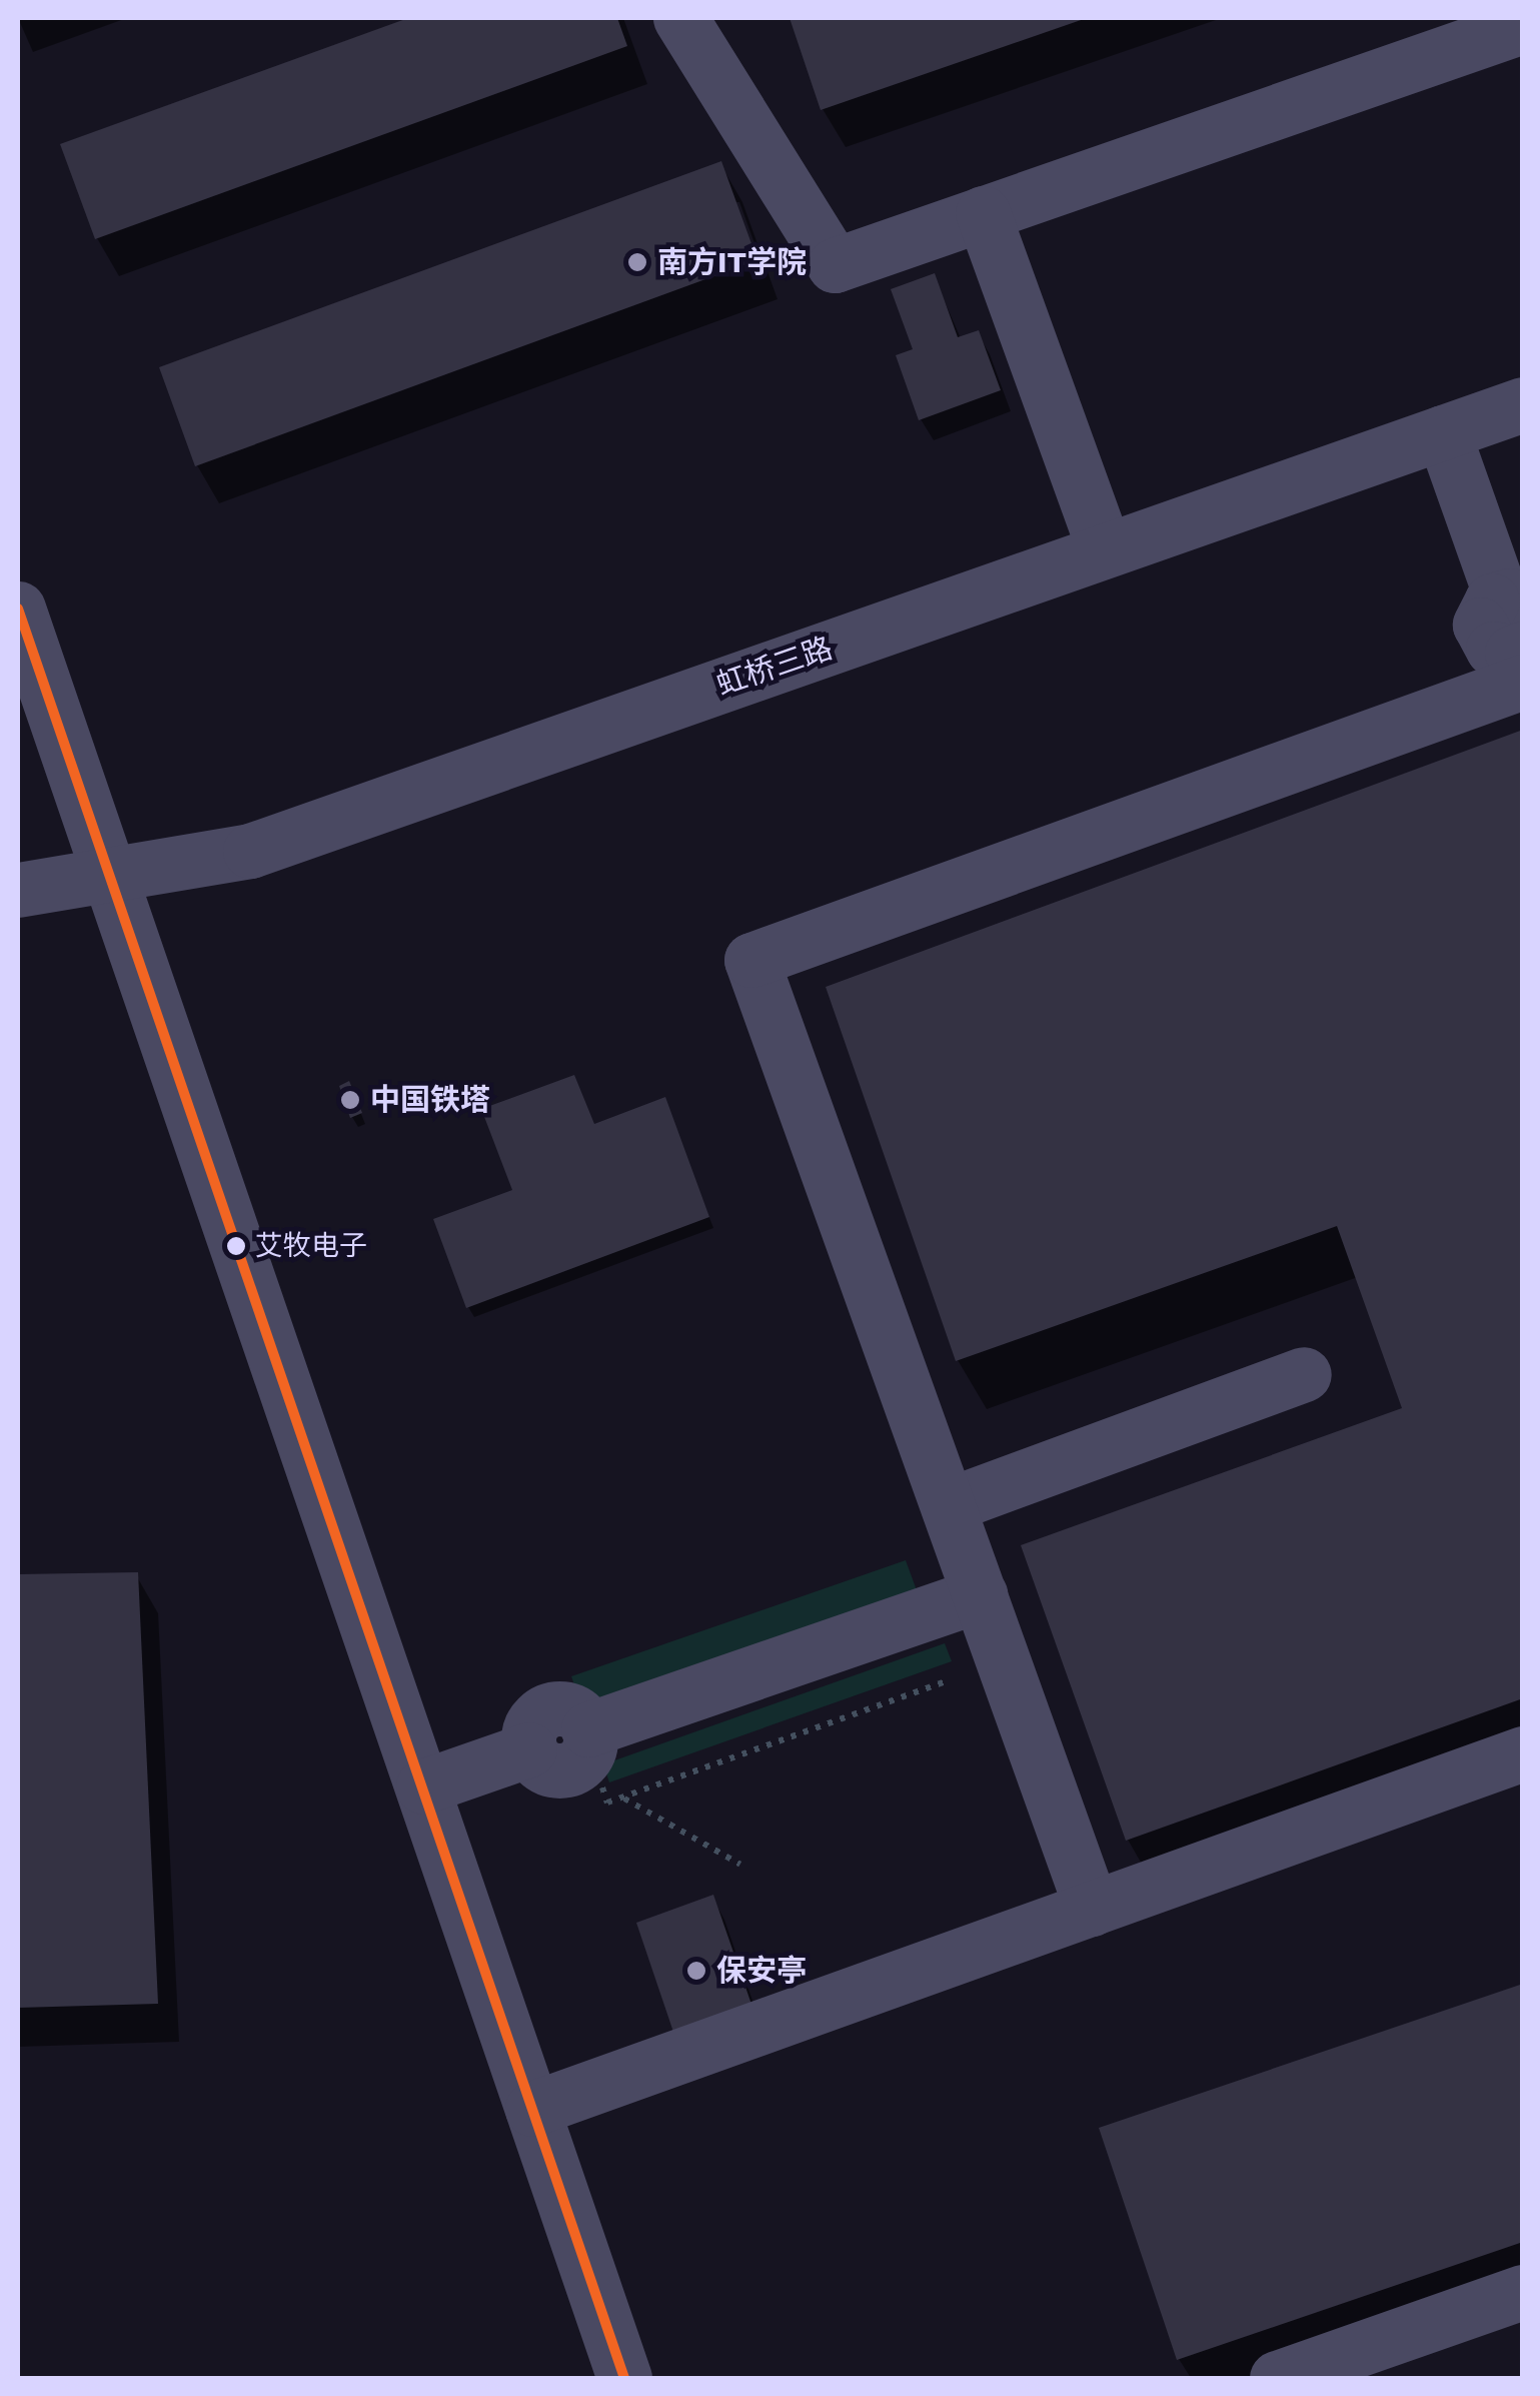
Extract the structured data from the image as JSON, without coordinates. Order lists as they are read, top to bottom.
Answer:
{
  "streets": {
    "street": ["虹桥三路"]
  },
  "places": [
    "南方IT学院",
    "中国铁塔",
    "艾牧电子",
    "保安亭"
  ]
}
